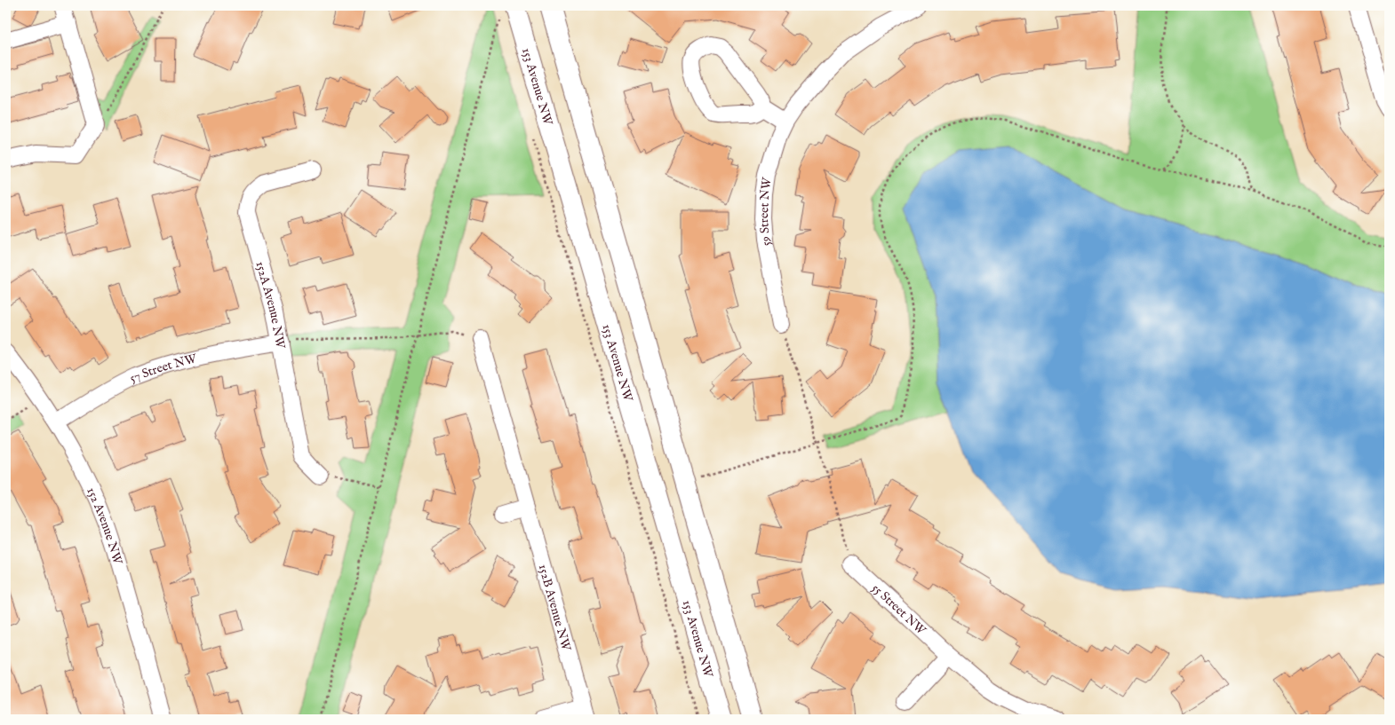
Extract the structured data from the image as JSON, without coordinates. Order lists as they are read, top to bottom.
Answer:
{
  "streets": {
    "main road": ["153 Avenue NW"],
    "street": [
      "59 Street NW",
      "152A Avenue NW",
      "57 Street NW",
      "152 Avenue NW",
      "152B Avenue NW",
      "55 Street NW"
    ]
  },
  "crossings": [
    ["152A Avenue NW", "57 Street NW"],
    ["57 Street NW", "152 Avenue NW"]
  ]
}
